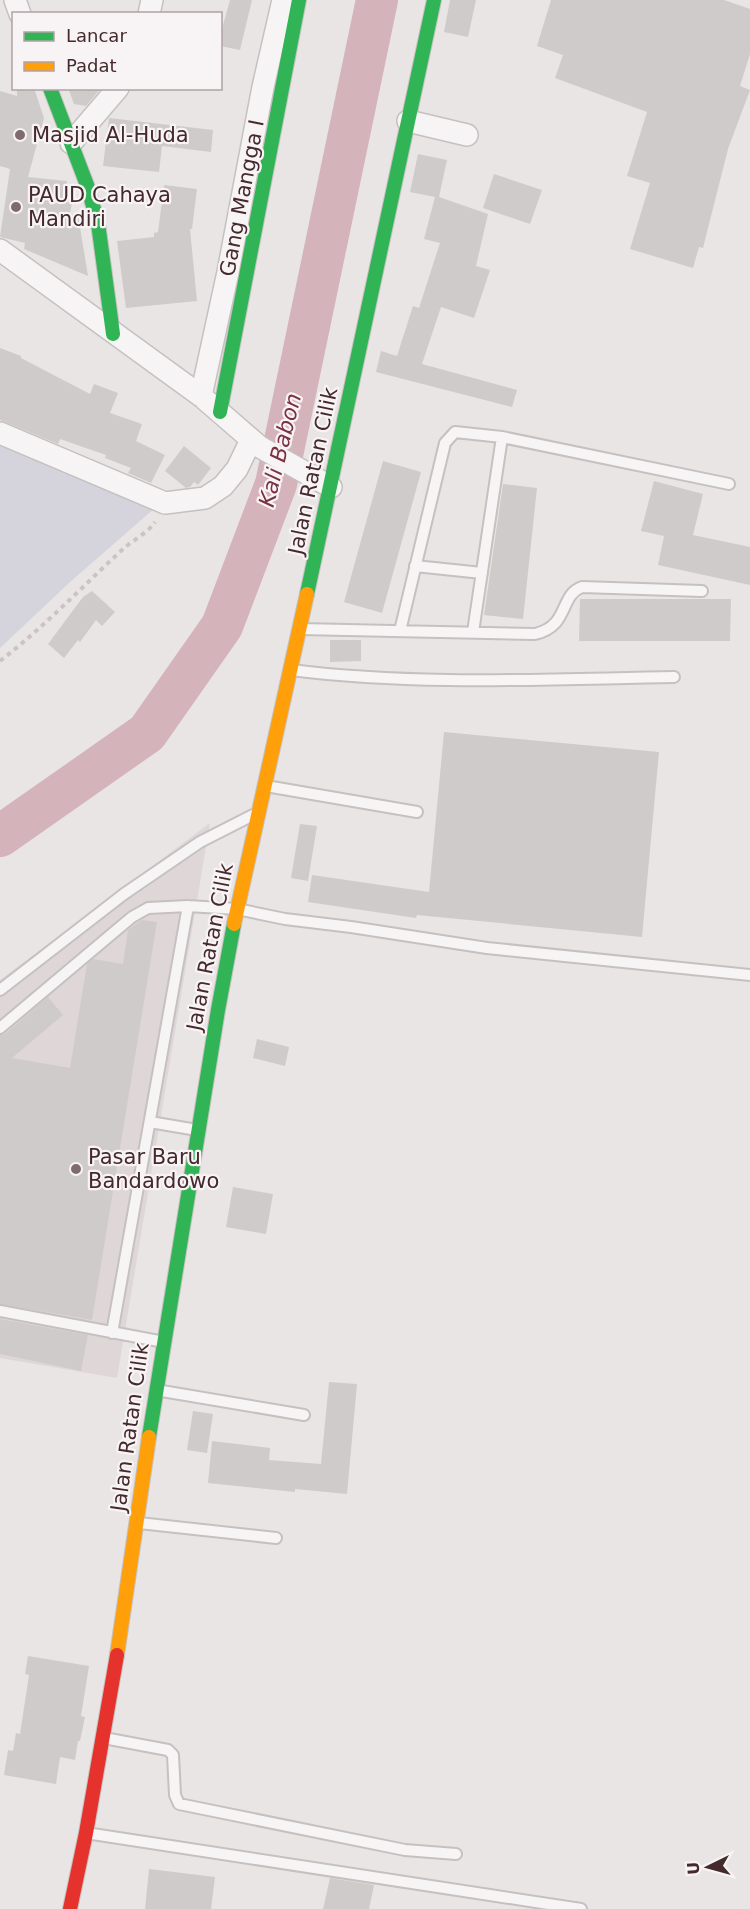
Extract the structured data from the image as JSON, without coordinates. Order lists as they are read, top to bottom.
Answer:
{
  "streets": {
    "street": ["Gang Mangga I", "Jalan Ratan Cilik"]
  },
  "water": ["Kali Babon"],
  "places": ["Masjid Al-Huda", "PAUD Cahaya Mandiri", "Pasar Baru Bandardowo"],
  "legend": ["Lancar", "Padat"],
  "north": "left"
}
